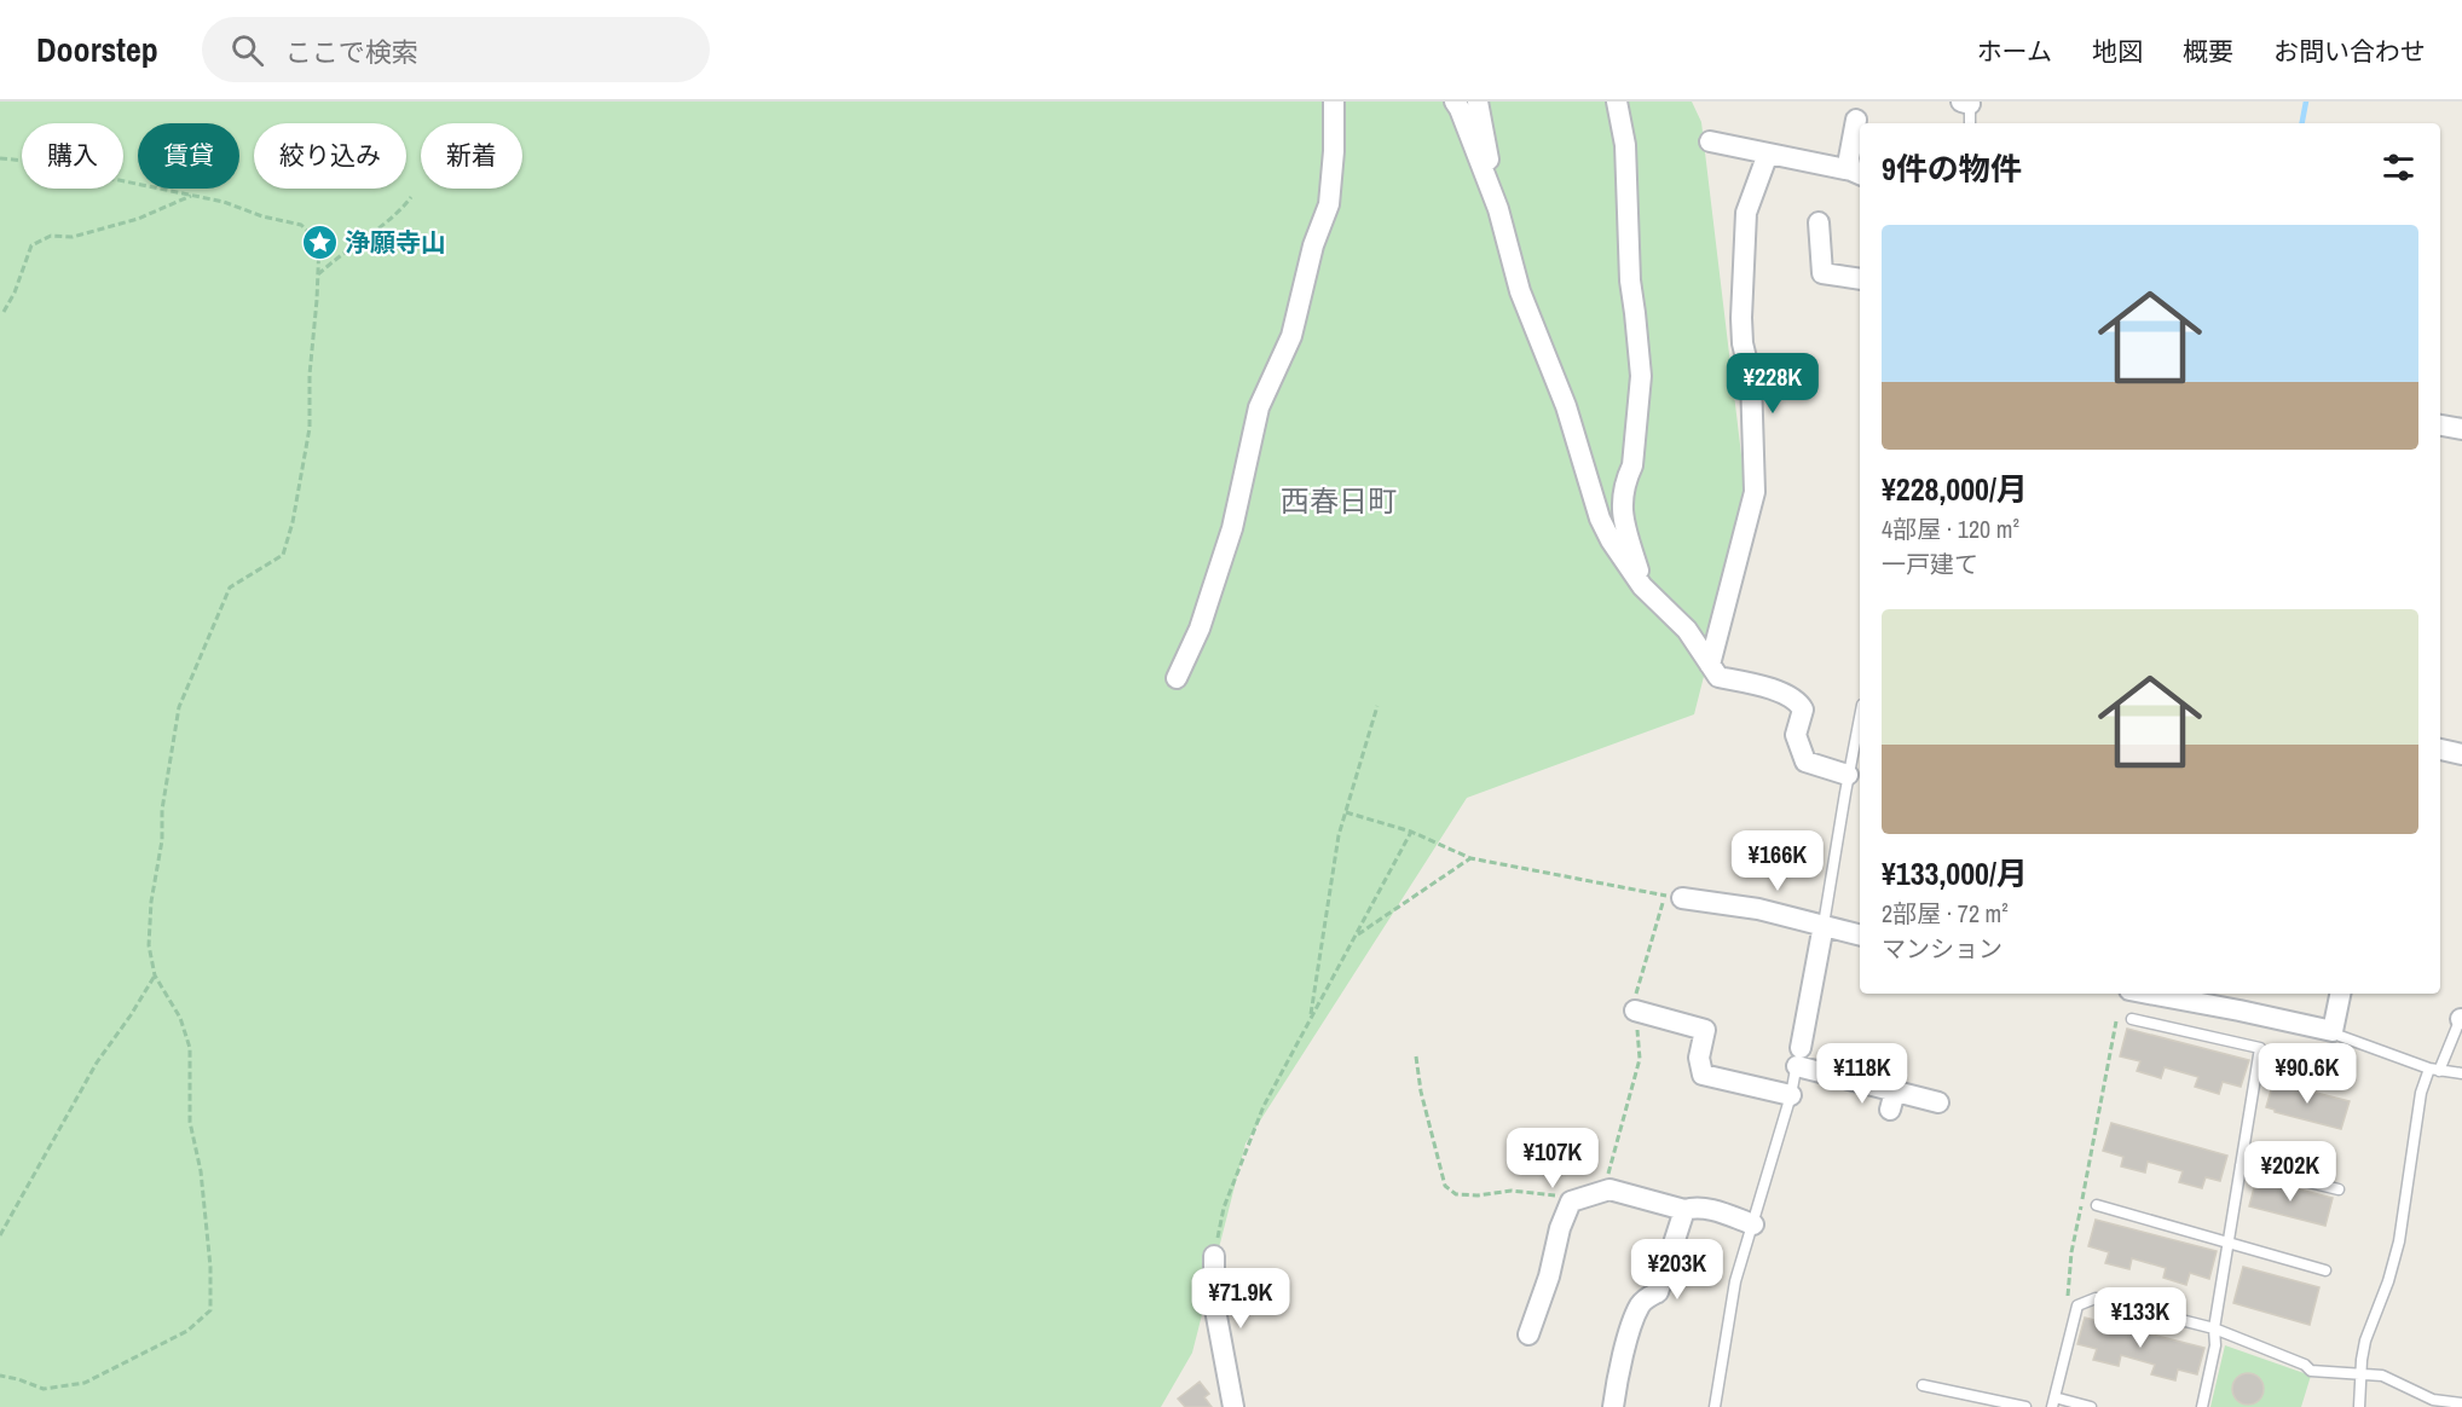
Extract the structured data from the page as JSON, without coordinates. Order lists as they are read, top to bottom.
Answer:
{
  "districts": ["西春日町"],
  "places": {
    "place": ["浄願寺山"]
  },
  "page": {
    "header": "Doorstep",
    "search": "ここで検索",
    "nav": [
      "ホーム",
      "地図",
      "概要",
      "お問い合わせ"
    ],
    "chip": [
      "購入",
      "賃貸",
      "絞り込み",
      "新着"
    ],
    "heading": "9件の物件",
    "list": [
      {
        "name": "¥228,000/月",
        "note": "4部屋 · 120 m² · 一戸建て"
      },
      {
        "name": "¥133,000/月",
        "note": "2部屋 · 72 m² · マンション"
      }
    ],
    "price": [
      "¥228K",
      "¥166K",
      "¥118K",
      "¥90.6K",
      "¥107K",
      "¥202K",
      "¥203K",
      "¥71.9K",
      "¥133K"
    ]
  }
}
